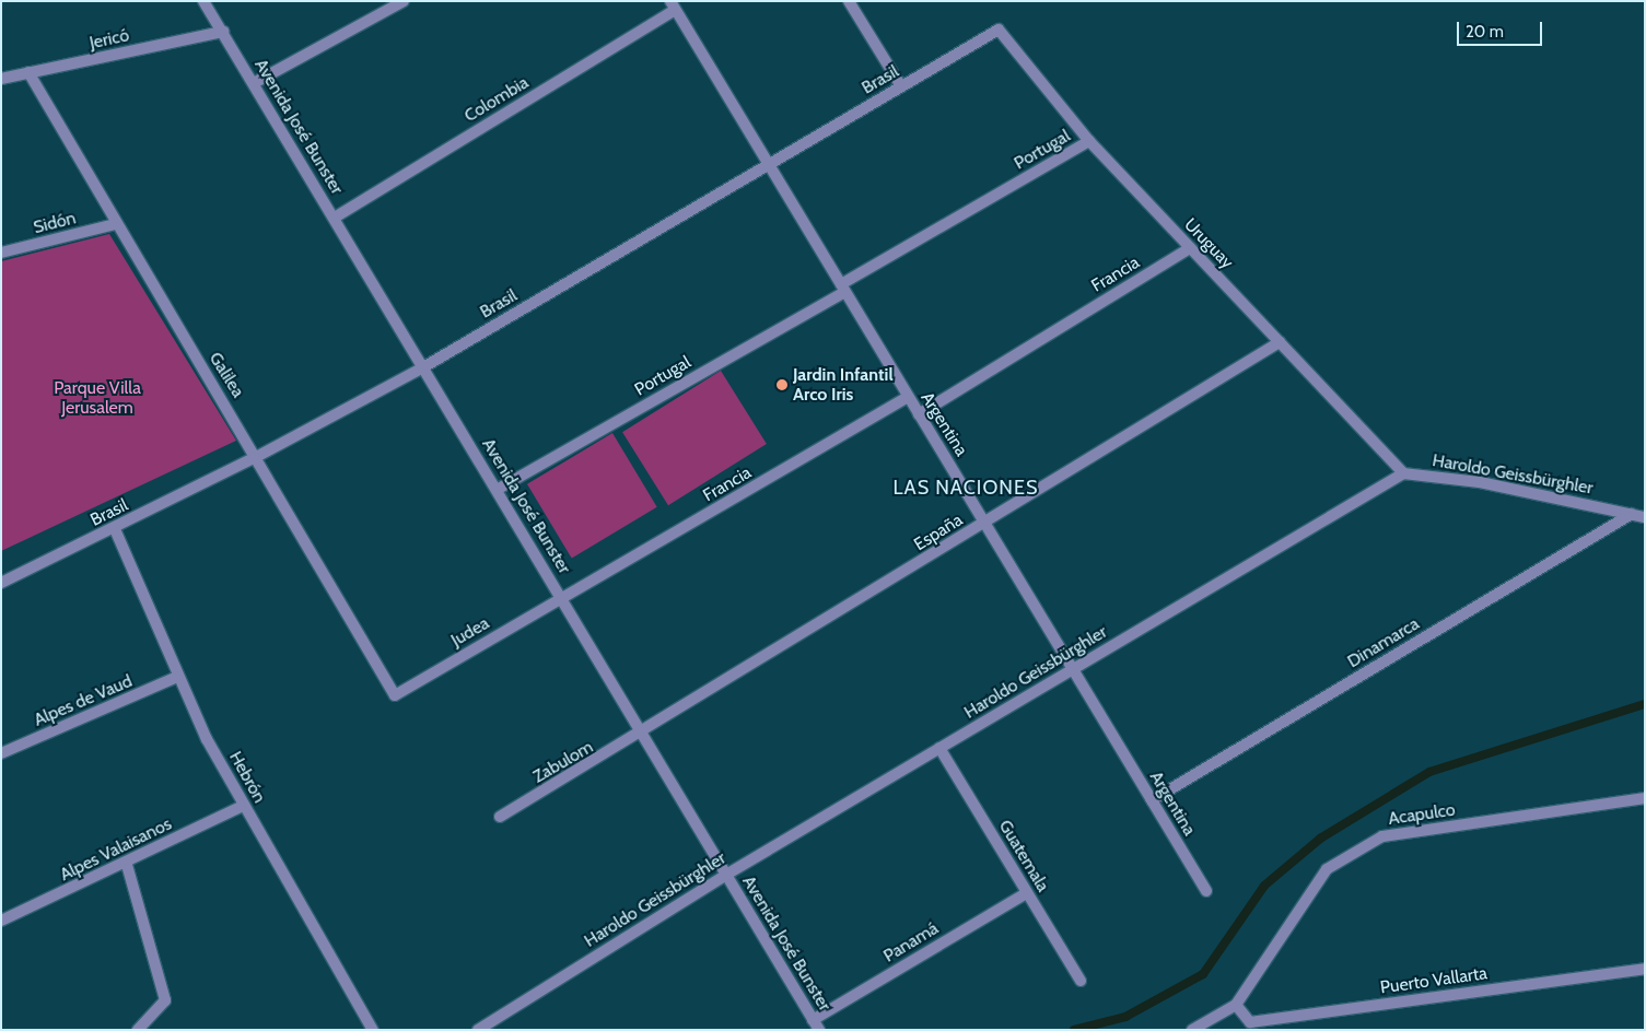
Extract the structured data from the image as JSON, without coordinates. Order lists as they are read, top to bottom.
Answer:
{
  "streets": {
    "street": [
      "Jericó",
      "Brasil",
      "Colombia",
      "Avenida José Bunster",
      "Portugal",
      "Sidón",
      "Uruguay",
      "Francia",
      "Galilea",
      "Argentina",
      "Haroldo Geissbürghler",
      "España",
      "Judea",
      "Dinamarca",
      "Alpes de Vaud",
      "Zabulom",
      "Hebrón",
      "Acapulco",
      "Alpes Valaisanos",
      "Guatemala",
      "Panamá",
      "Puerto Vallarta"
    ]
  },
  "crossings": [
    ["Jericó", "Avenida José Bunster"],
    ["Jericó", "Galilea"],
    ["Brasil", "Avenida José Bunster"],
    ["Brasil", "Uruguay"],
    ["Brasil", "Galilea"],
    ["Brasil", "Argentina"],
    ["Brasil", "Hebrón"],
    ["Colombia", "Avenida José Bunster"],
    ["Colombia", "Argentina"],
    ["Avenida José Bunster", "Portugal"],
    ["Avenida José Bunster", "Francia"],
    ["Avenida José Bunster", "Haroldo Geissbürghler"],
    ["Avenida José Bunster", "España"],
    ["Avenida José Bunster", "Judea"],
    ["Avenida José Bunster", "Zabulom"],
    ["Avenida José Bunster", "Panamá"],
    ["Portugal", "Uruguay"],
    ["Portugal", "Argentina"],
    ["Sidón", "Galilea"],
    ["Uruguay", "Francia"],
    ["Uruguay", "Haroldo Geissbürghler"],
    ["Uruguay", "España"],
    ["Francia", "Argentina"],
    ["Francia", "Judea"],
    ["Galilea", "Judea"],
    ["Argentina", "Haroldo Geissbürghler"],
    ["Argentina", "España"],
    ["Argentina", "Dinamarca"],
    ["Haroldo Geissbürghler", "Dinamarca"],
    ["Haroldo Geissbürghler", "Guatemala"],
    ["España", "Zabulom"],
    ["Alpes de Vaud", "Hebrón"],
    ["Hebrón", "Alpes Valaisanos"],
    ["Acapulco", "Puerto Vallarta"],
    ["Guatemala", "Panamá"]
  ],
  "districts": ["LAS NACIONES"],
  "parks": ["Parque Villa Jerusalem"],
  "places": ["Jardin Infantil Arco Iris"],
  "scale_bar": "20 m"
}
